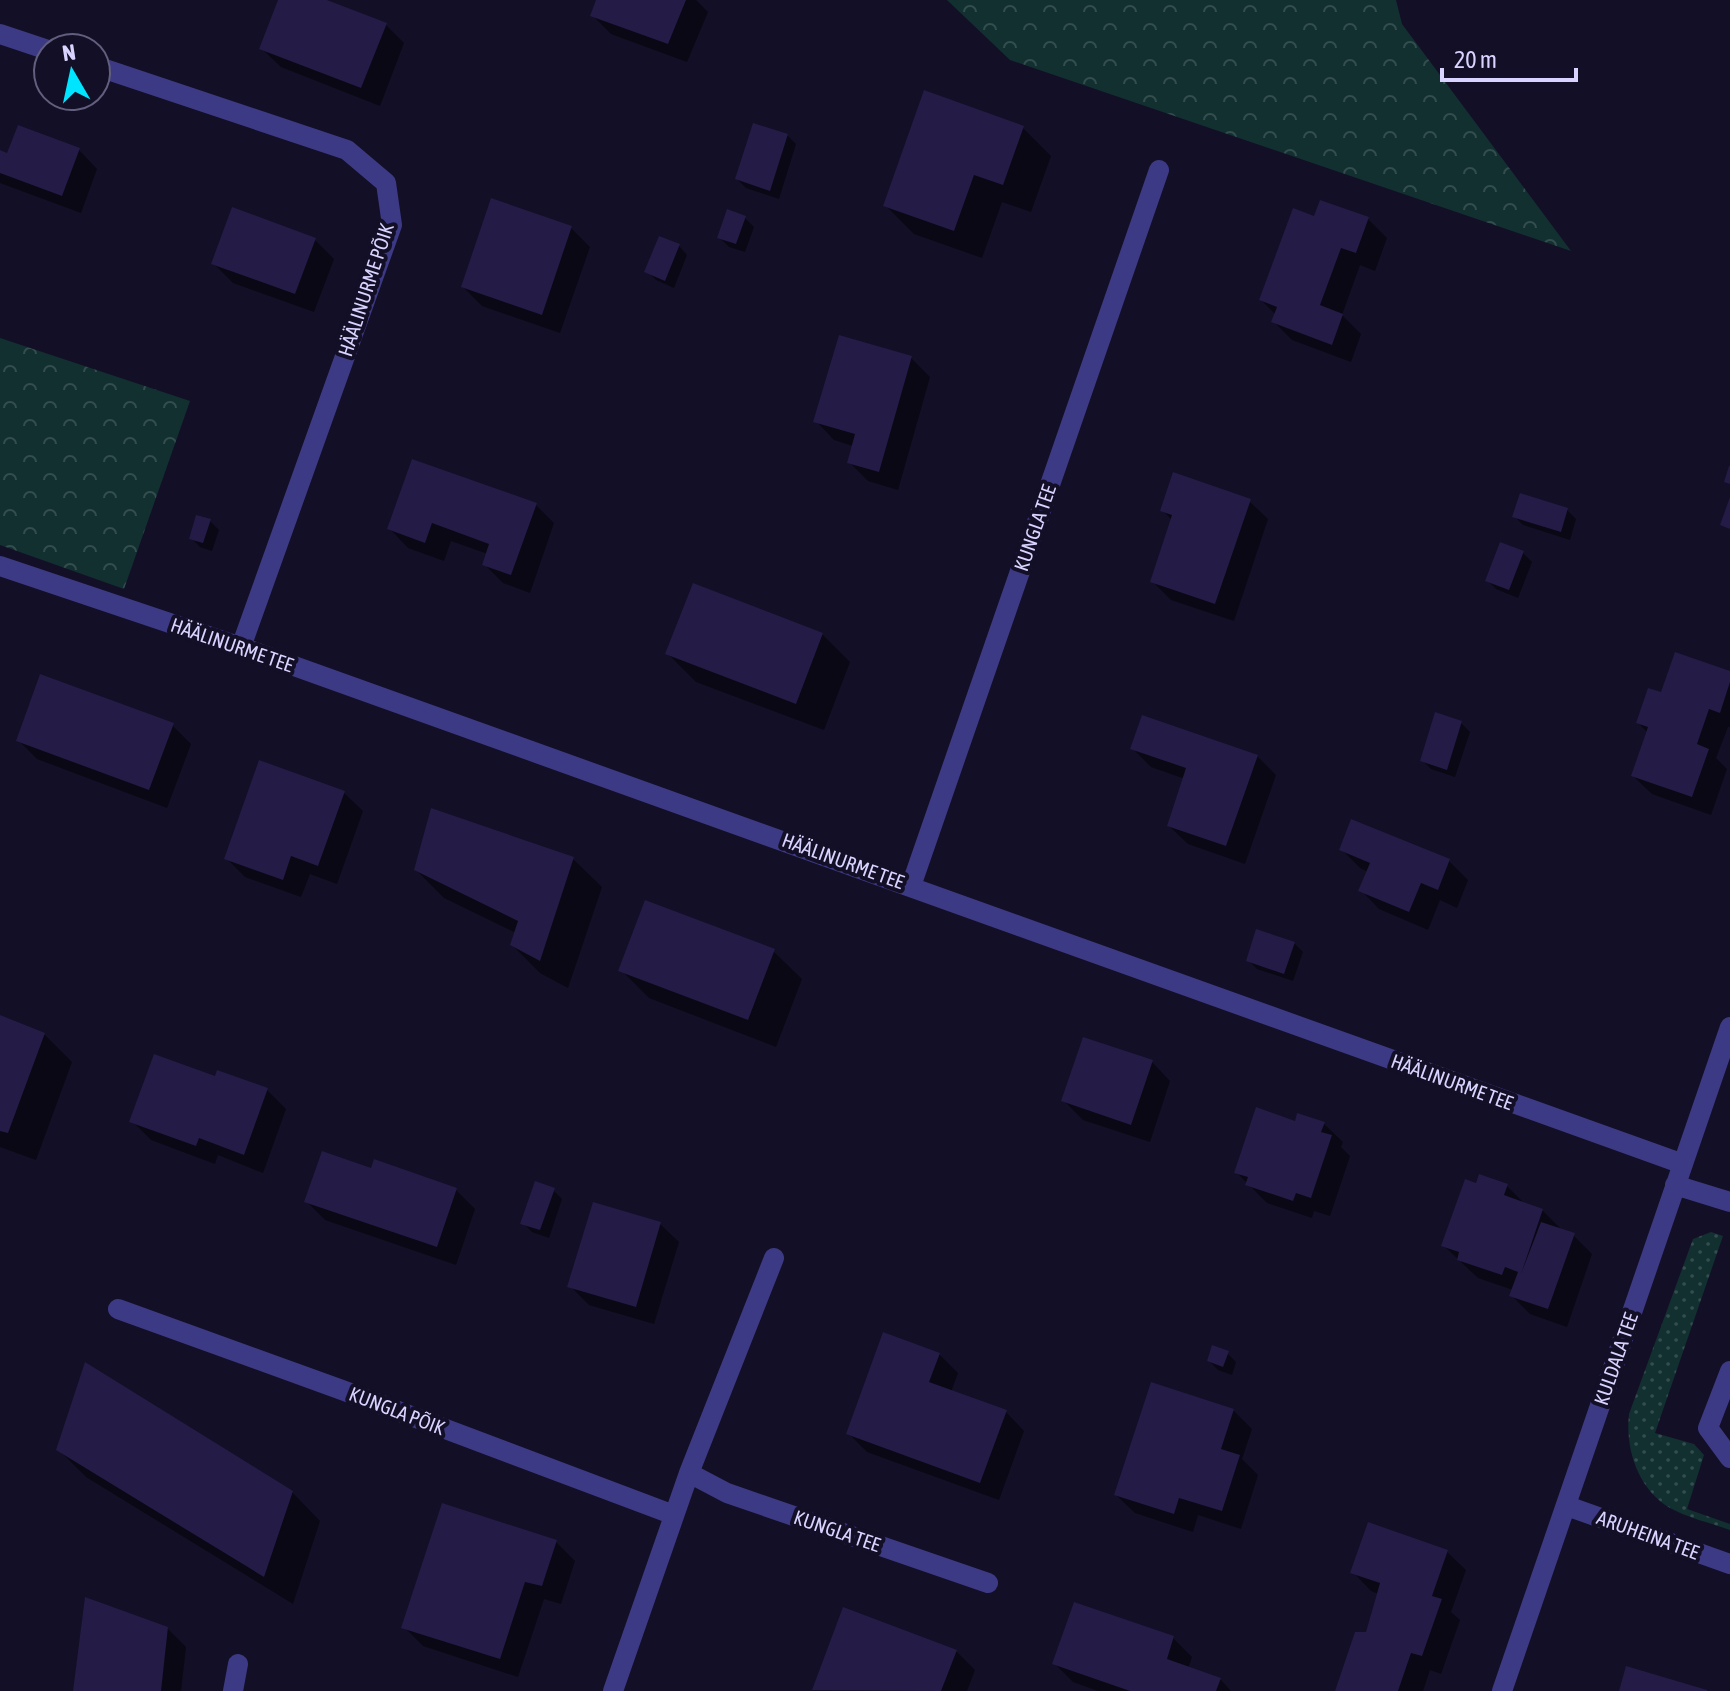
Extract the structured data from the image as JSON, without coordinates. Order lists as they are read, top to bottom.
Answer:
{
  "streets": {
    "street": [
      "HÄÄLINURME PÕIK",
      "KUNGLA TEE",
      "HÄÄLINURME TEE",
      "KULDALA TEE",
      "KUNGLA PÕIK",
      "ARUHEINA TEE"
    ]
  },
  "crossings": [
    ["HÄÄLINURME PÕIK", "HÄÄLINURME TEE"],
    ["KUNGLA TEE", "HÄÄLINURME TEE"],
    ["HÄÄLINURME TEE", "KULDALA TEE"],
    ["KULDALA TEE", "ARUHEINA TEE"]
  ],
  "scale_bar": "20 m",
  "north": "top"
}
